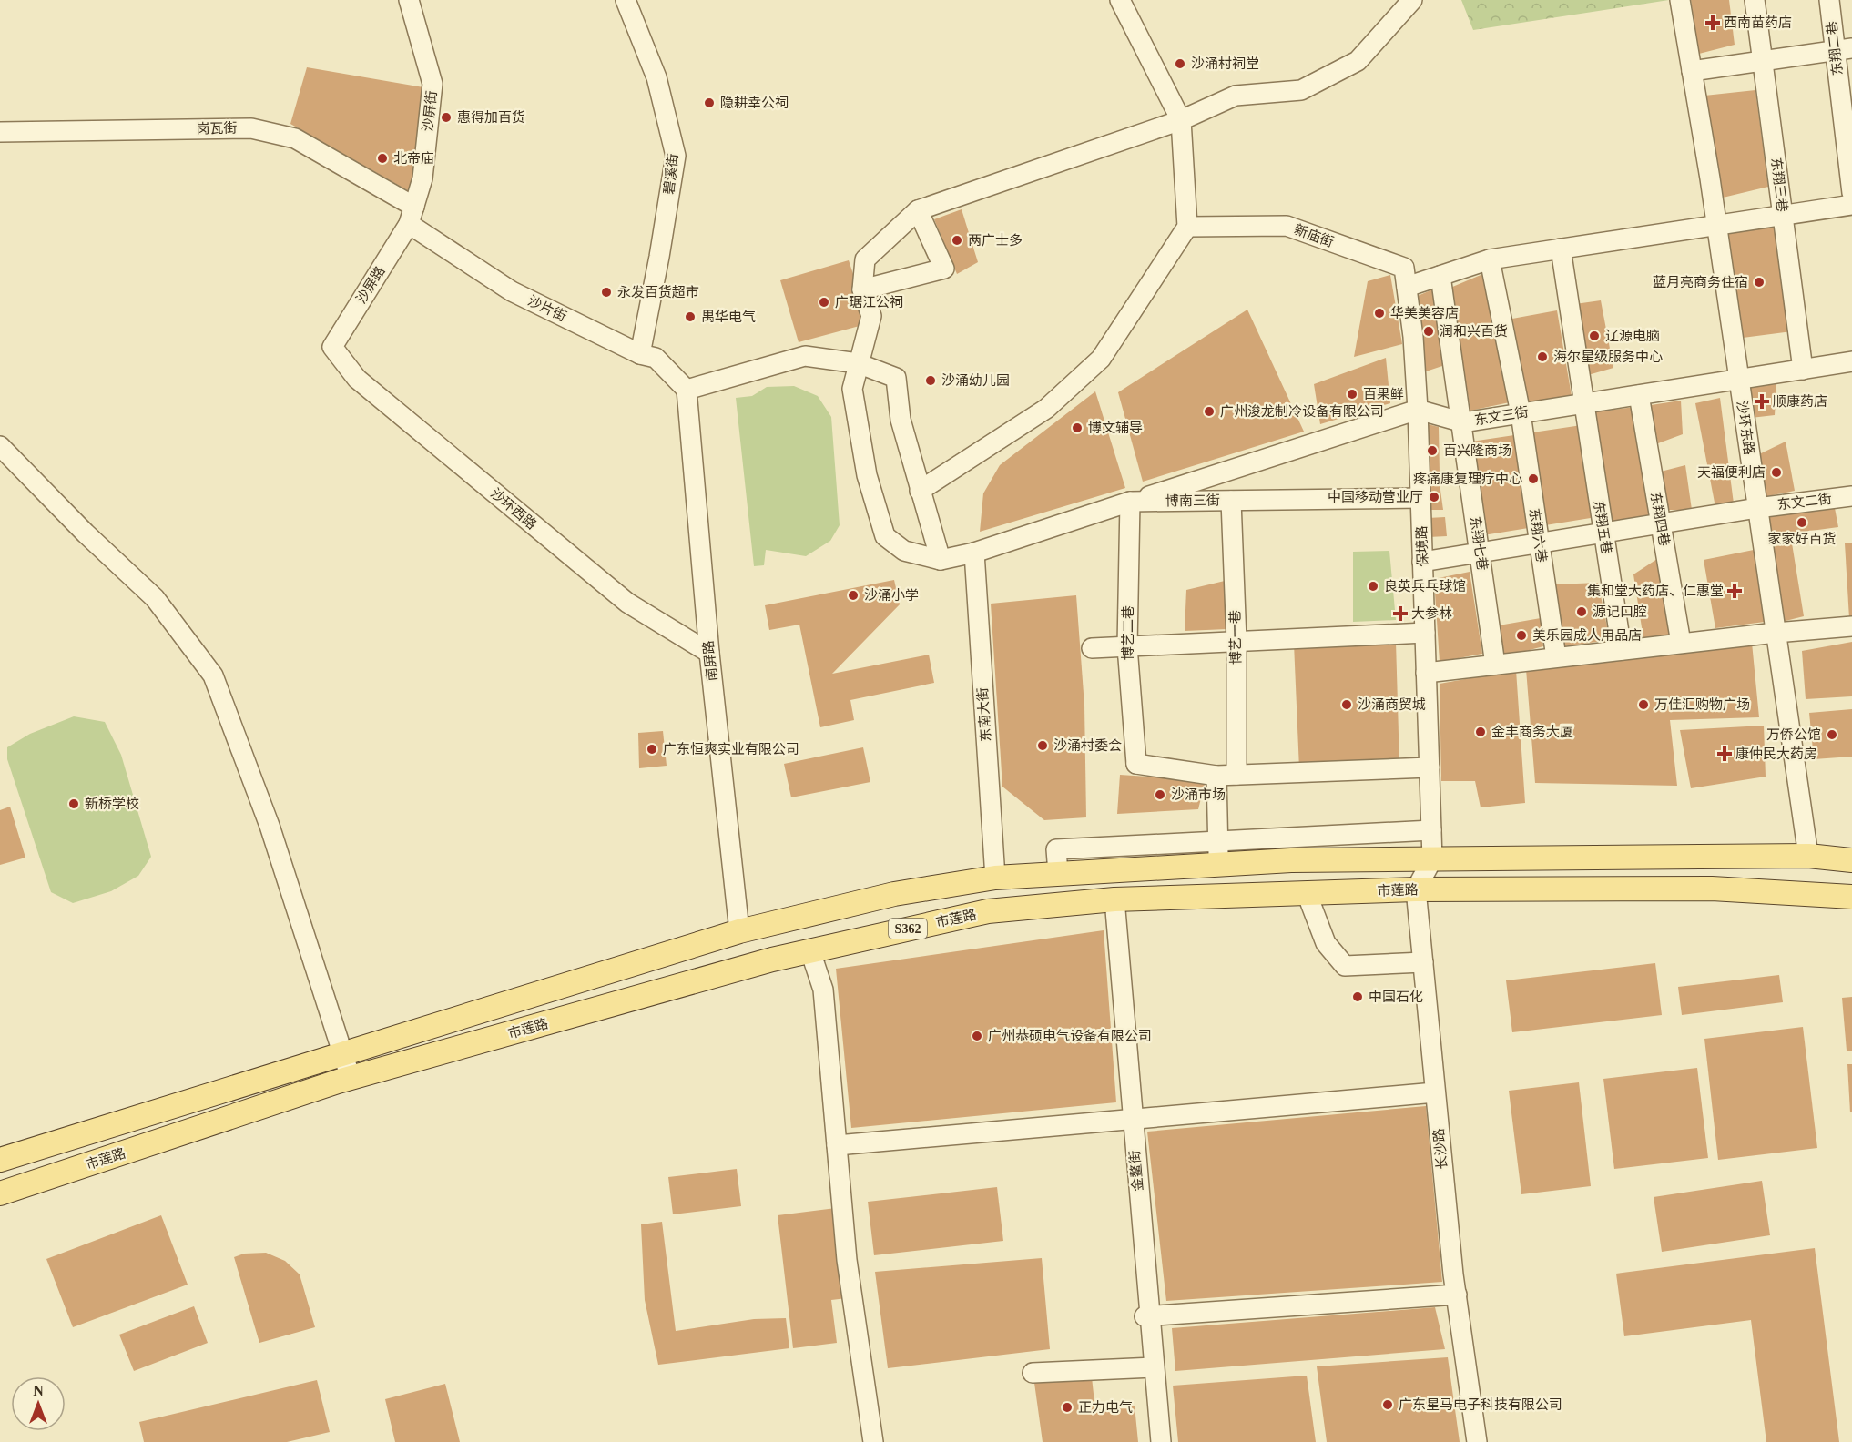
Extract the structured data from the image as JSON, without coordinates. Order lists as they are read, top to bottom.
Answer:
{
  "streets": {
    "main road": ["市莲路", "S362"],
    "street": [
      "东翔二巷",
      "沙屏街",
      "岗瓦街",
      "碧溪街",
      "东翔三巷",
      "新庙街",
      "沙屏路",
      "沙片街",
      "东文三街",
      "沙环东路",
      "博南三街",
      "东文二街",
      "沙环西路",
      "东翔四巷",
      "东翔五巷",
      "东翔六巷",
      "东翔七巷",
      "保境路",
      "博艺二巷",
      "博艺一巷",
      "南屏路",
      "东南大街",
      "长沙路",
      "金鳌街"
    ]
  },
  "crossings": [
    ["沙屏街", "岗瓦街"],
    ["沙屏街", "沙屏路"],
    ["沙屏街", "沙片街"],
    ["岗瓦街", "沙屏路"],
    ["岗瓦街", "沙片街"],
    ["碧溪街", "沙片街"],
    ["东翔三巷", "东文三街"],
    ["新庙街", "保境路"],
    ["沙屏路", "沙片街"],
    ["沙屏路", "沙环西路"],
    ["沙片街", "南屏路"],
    ["东文三街", "沙环东路"],
    ["东文三街", "东翔四巷"],
    ["东文三街", "东翔五巷"],
    ["东文三街", "东翔六巷"],
    ["东文三街", "东翔七巷"],
    ["东文三街", "保境路"],
    ["沙环东路", "东文二街"],
    ["博南三街", "保境路"],
    ["博南三街", "博艺二巷"],
    ["博南三街", "博艺一巷"],
    ["博南三街", "东南大街"],
    ["东文二街", "保境路"],
    ["沙环西路", "南屏路"],
    ["市莲路", "长沙路"],
    ["市莲路", "金鳌街"]
  ],
  "places": {
    "health": [
      "西南苗药店",
      "顺康药店",
      "集和堂大药店、仁惠堂",
      "大参林",
      "康仲民大药房"
    ],
    "other": [
      "沙涌村祠堂",
      "隐耕幸公祠",
      "惠得加百货",
      "北帝庙",
      "两广士多",
      "蓝月亮商务住宿",
      "永发百货超市",
      "广琚江公祠",
      "华美美容店",
      "禺华电气",
      "润和兴百货",
      "辽源电脑",
      "海尔星级服务中心",
      "沙涌幼儿园",
      "百果鲜",
      "广州浚龙制冷设备有限公司",
      "博文辅导",
      "百兴隆商场",
      "天福便利店",
      "疼痛康复理疗中心",
      "中国移动营业厅",
      "家家好百货",
      "良英兵乓球馆",
      "沙涌小学",
      "源记口腔",
      "美乐园成人用品店",
      "沙涌商贸城",
      "万佳汇购物广场",
      "金丰商务大厦",
      "万侨公馆",
      "沙涌村委会",
      "广东恒爽实业有限公司",
      "沙涌市场",
      "新桥学校",
      "中国石化",
      "广州恭硕电气设备有限公司",
      "广东星马电子科技有限公司",
      "正力电气"
    ]
  },
  "north": "top"
}
